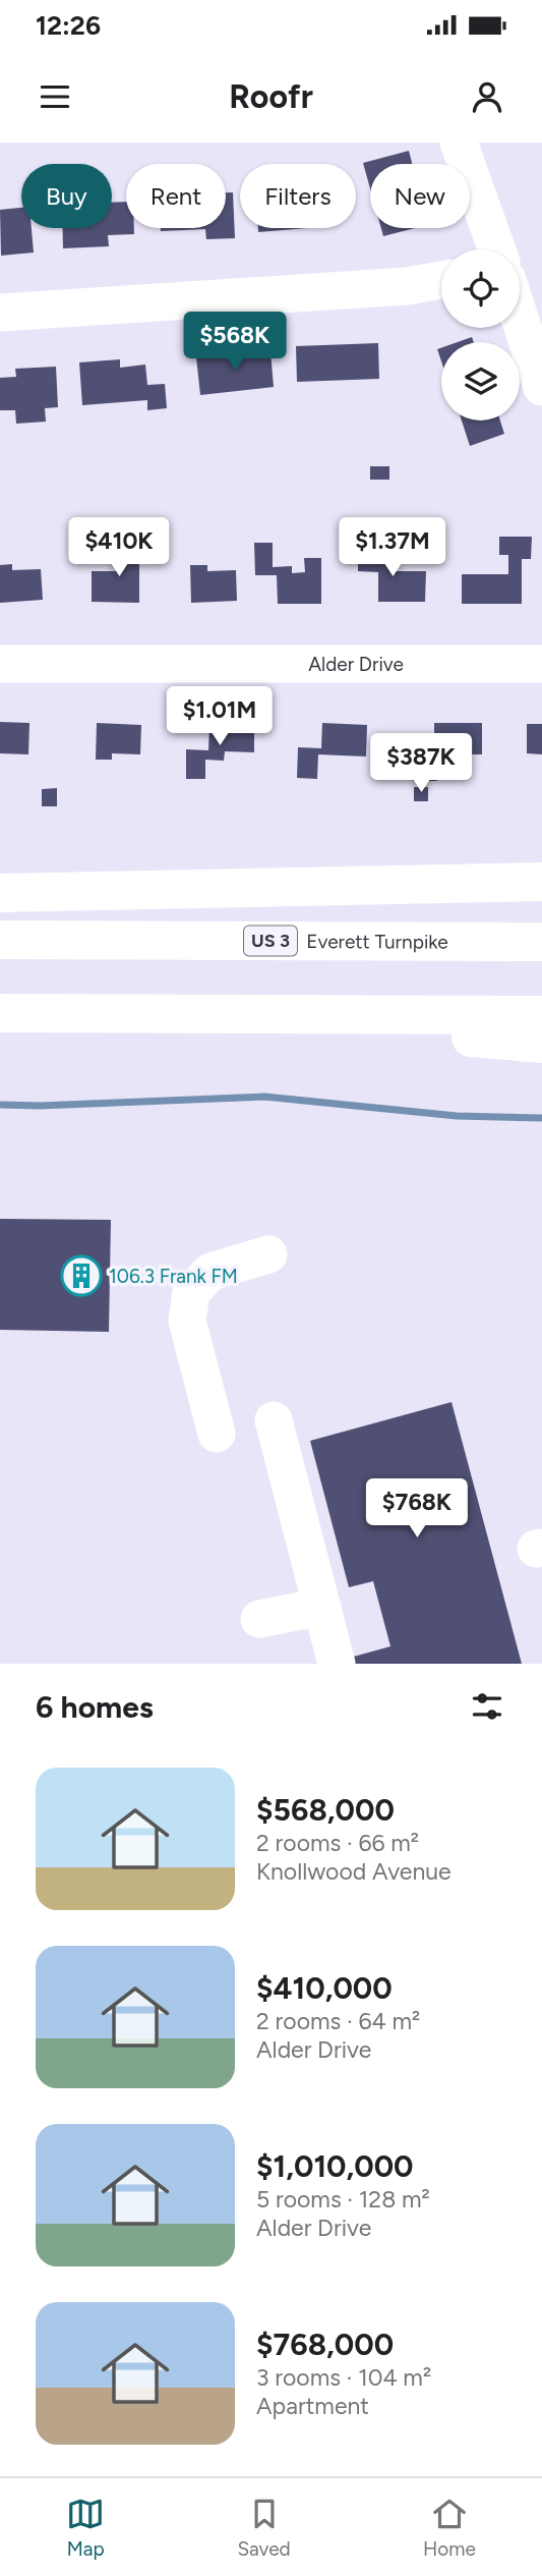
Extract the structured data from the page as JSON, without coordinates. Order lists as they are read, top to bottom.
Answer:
{
  "streets": {
    "highway": ["US 3", "Everett Turnpike"],
    "street": ["Alder Drive"]
  },
  "places": {
    "building": ["106.3 Frank FM"]
  },
  "page": {
    "status": "12:26",
    "header": "Roofr",
    "chip": [
      "Buy",
      "Rent",
      "Filters",
      "New"
    ],
    "price": [
      "$568K",
      "$410K",
      "$1.37M",
      "$1.01M",
      "$387K",
      "$768K"
    ],
    "heading": "6 homes",
    "list": [
      {
        "name": "$568,000",
        "note": "2 rooms · 66 m² · Knollwood Avenue"
      },
      {
        "name": "$410,000",
        "note": "2 rooms · 64 m² · Alder Drive"
      },
      {
        "name": "$1,010,000",
        "note": "5 rooms · 128 m² · Alder Drive"
      },
      {
        "name": "$768,000",
        "note": "3 rooms · 104 m² · Apartment"
      }
    ],
    "tabs": ["Map", "Saved", "Home"]
  }
}
